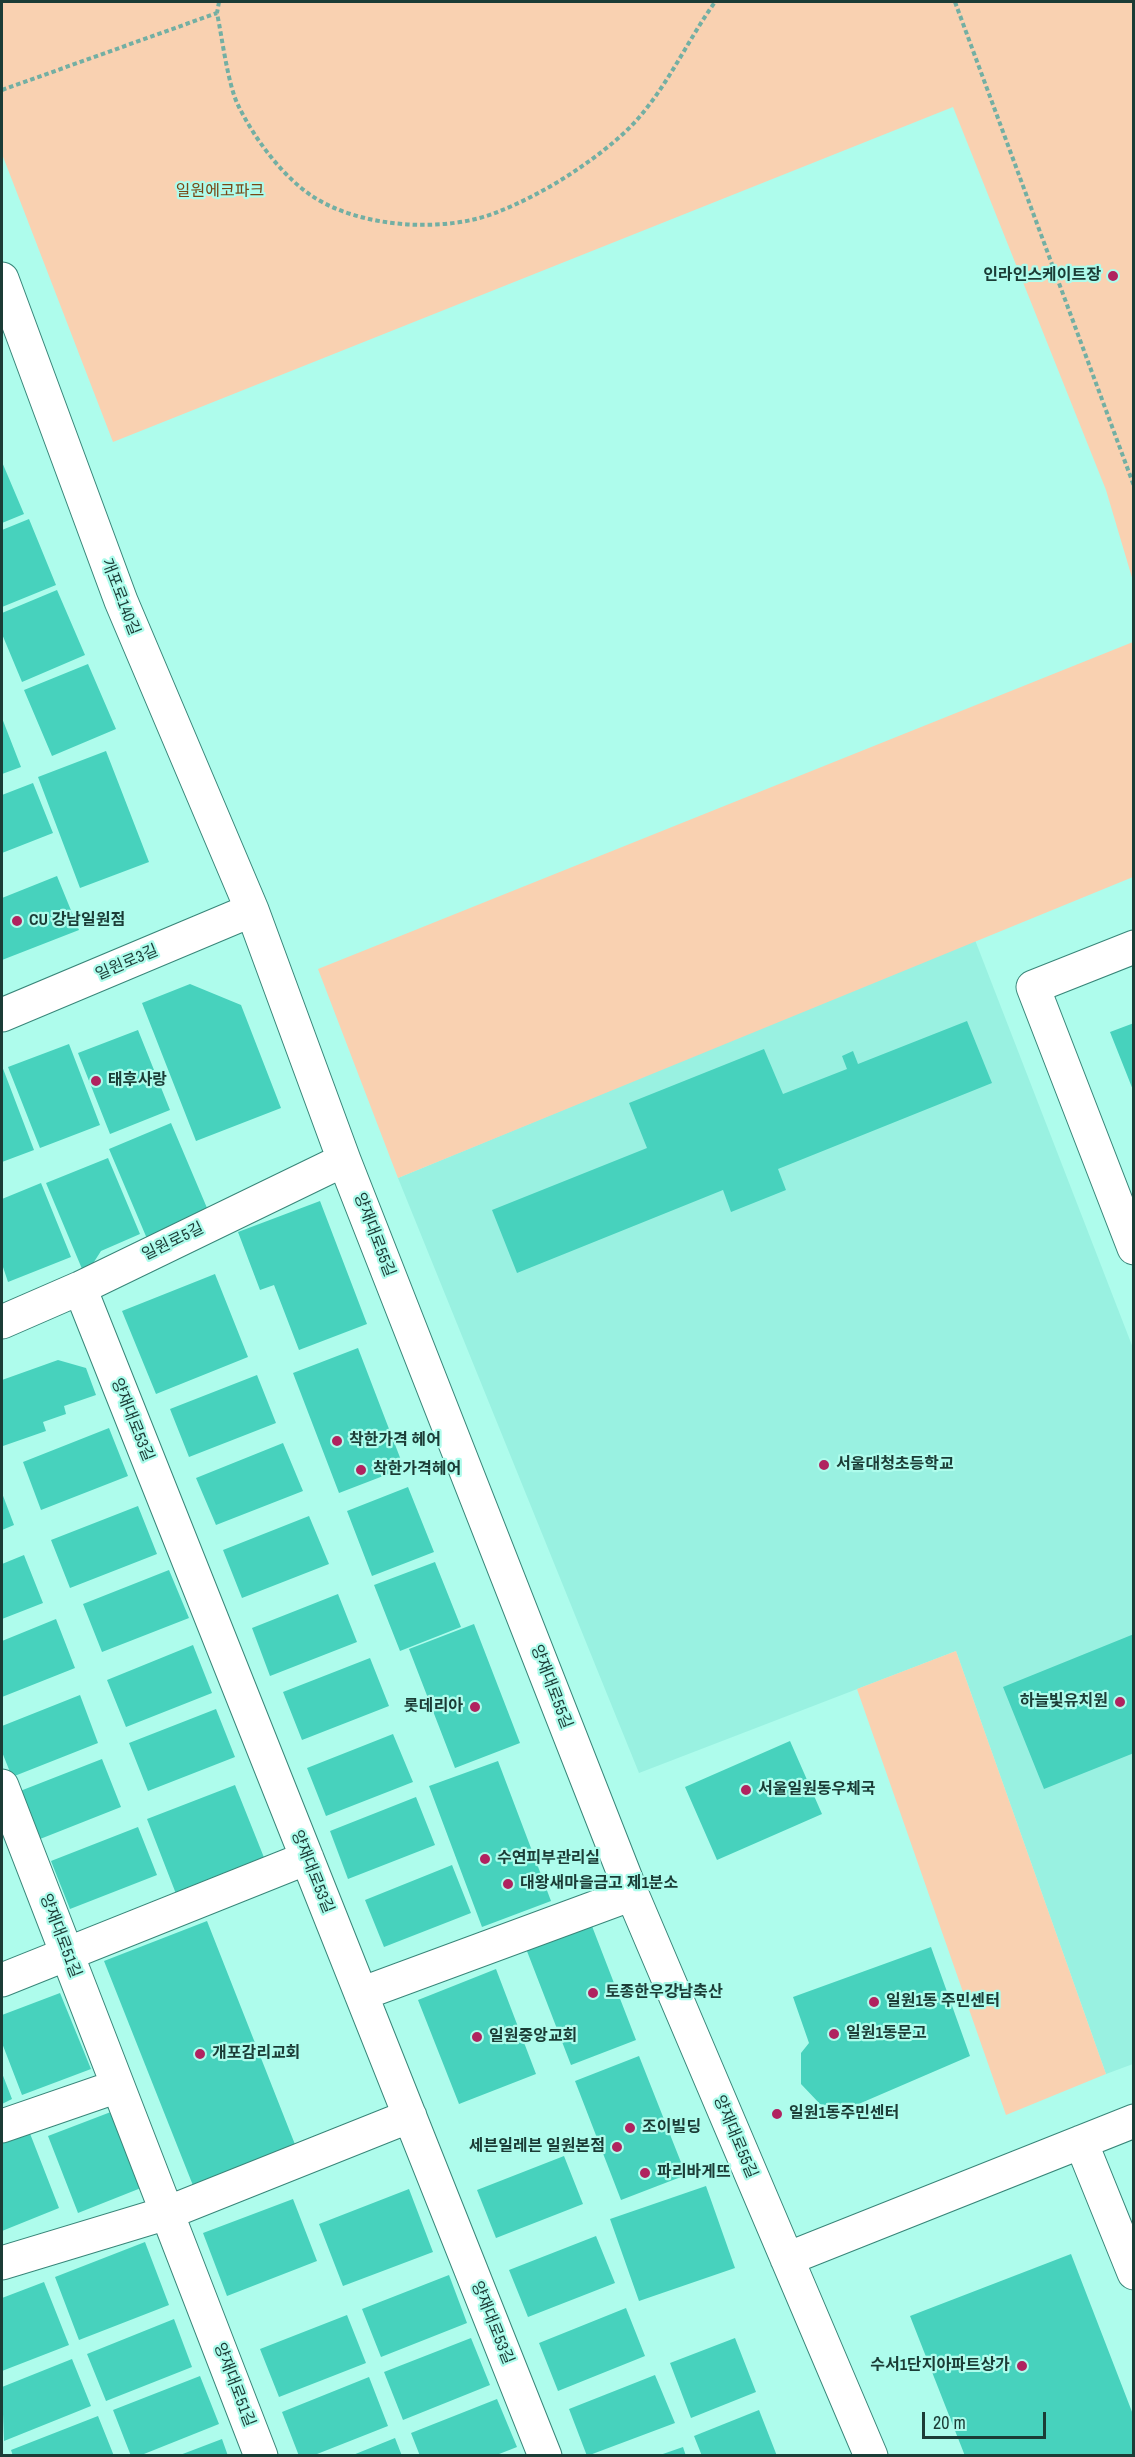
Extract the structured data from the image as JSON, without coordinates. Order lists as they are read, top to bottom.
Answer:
{
  "streets": {
    "street": [
      "개포로140길",
      "일원로3길",
      "양재대로55길",
      "일원로5길",
      "양재대로53길",
      "양재대로51길"
    ]
  },
  "crossings": [
    ["개포로140길", "일원로3길"],
    ["개포로140길", "양재대로55길"],
    ["일원로3길", "양재대로55길"],
    ["양재대로55길", "일원로5길"],
    ["일원로5길", "양재대로53길"]
  ],
  "parks": ["일원에코파크"],
  "places": [
    "인라인스케이트장",
    "CU 강남일원점",
    "태후사랑",
    "착한가격 헤어",
    "서울대청초등학교",
    "착한가격헤어",
    "하늘빛유치원",
    "롯데리아",
    "서울일원동우체국",
    "수연피부관리실",
    "대왕새마을금고 제1분소",
    "토종한우강남축산",
    "일원1동 주민센터",
    "일원1동문고",
    "일원중앙교회",
    "개포감리교회",
    "일원1동주민센터",
    "조이빌딩",
    "세븐일레븐 일원본점",
    "파리바게뜨",
    "수서1단지아파트상가"
  ],
  "scale_bar": "20 m"
}
